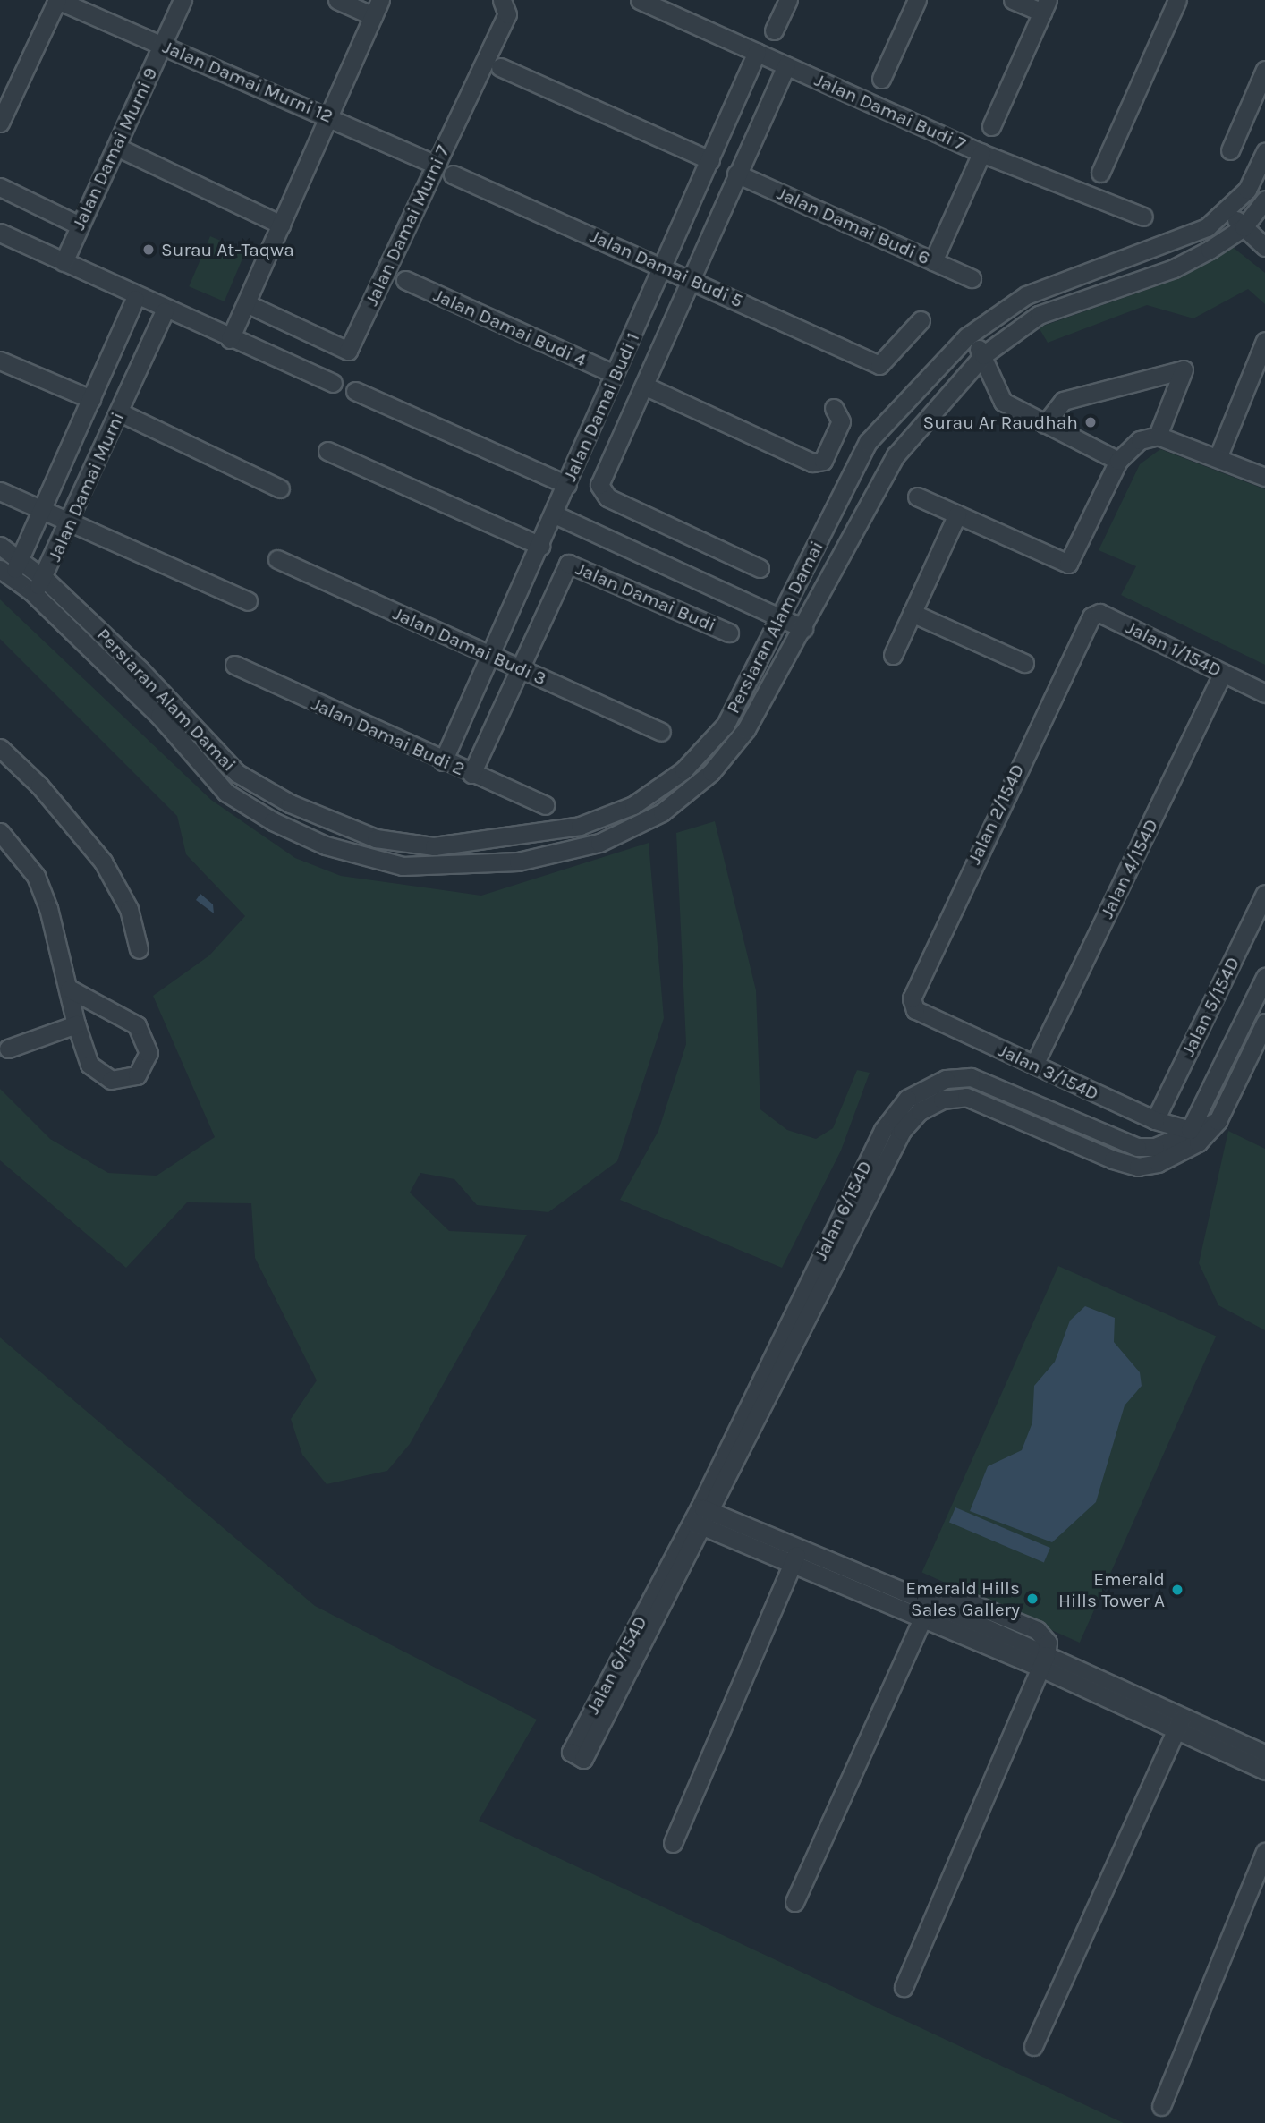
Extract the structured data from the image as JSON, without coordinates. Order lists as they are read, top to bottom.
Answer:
{
  "streets": {
    "street": [
      "Jalan Damai Murni 12",
      "Jalan Damai Budi 7",
      "Jalan Damai Murni 9",
      "Jalan Damai Murni 7",
      "Jalan Damai Budi 6",
      "Jalan Damai Budi 5",
      "Jalan Damai Budi 4",
      "Jalan Damai Budi 1",
      "Jalan Damai Murni",
      "Jalan Damai Budi",
      "Persiaran Alam Damai",
      "Jalan Damai Budi 3",
      "Jalan 1/154D",
      "Jalan Damai Budi 2",
      "Jalan 2/154D",
      "Jalan 4/154D",
      "Jalan 5/154D",
      "Jalan 3/154D",
      "Jalan 6/154D"
    ]
  },
  "crossings": [
    ["Jalan Damai Murni 12", "Jalan Damai Murni 9"],
    ["Jalan Damai Murni 12", "Jalan Damai Murni 7"],
    ["Jalan Damai Budi 7", "Jalan Damai Budi 1"],
    ["Jalan Damai Budi 5", "Jalan Damai Budi 1"],
    ["Jalan Damai Budi 4", "Jalan Damai Budi 1"],
    ["Jalan Damai Budi 1", "Jalan Damai Budi"],
    ["Jalan Damai Budi 1", "Jalan Damai Budi 3"],
    ["Jalan Damai Budi 1", "Jalan Damai Budi 2"],
    ["Jalan Damai Murni", "Persiaran Alam Damai"],
    ["Jalan Damai Budi", "Persiaran Alam Damai"],
    ["Jalan Damai Budi", "Jalan Damai Budi 3"],
    ["Jalan Damai Budi", "Jalan Damai Budi 2"],
    ["Jalan 1/154D", "Jalan 2/154D"],
    ["Jalan 1/154D", "Jalan 4/154D"],
    ["Jalan 2/154D", "Jalan 3/154D"],
    ["Jalan 4/154D", "Jalan 3/154D"],
    ["Jalan 5/154D", "Jalan 3/154D"],
    ["Jalan 3/154D", "Jalan 6/154D"]
  ],
  "places": [
    "Surau At-Taqwa",
    "Surau Ar Raudhah",
    "Emerald Hills Tower A",
    "Emerald Hills Sales Gallery"
  ]
}
